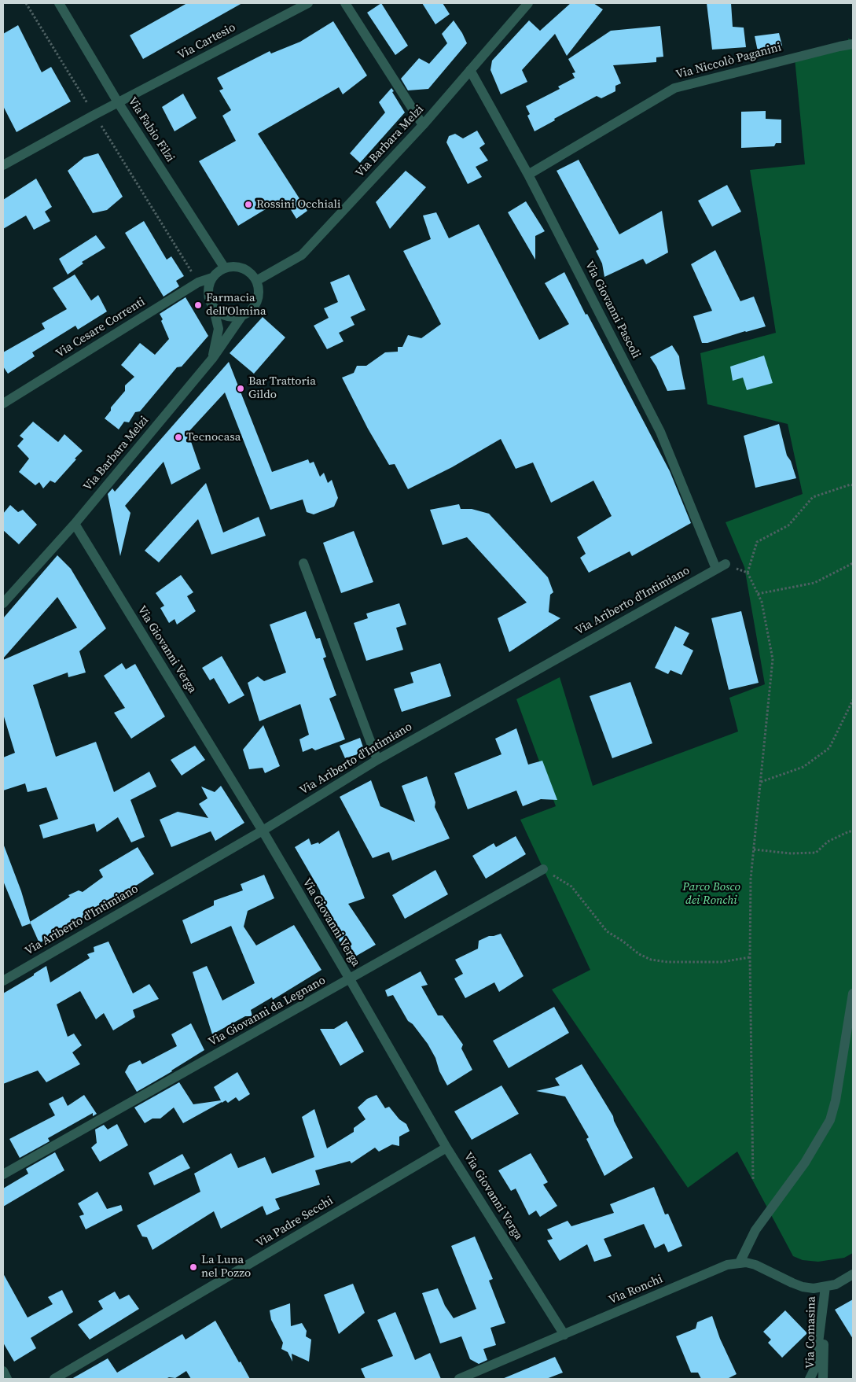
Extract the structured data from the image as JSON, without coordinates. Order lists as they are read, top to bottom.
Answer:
{
  "streets": {
    "street": [
      "Via Cartesio",
      "Via Niccolò Paganini",
      "Via Fabio Filzi",
      "Via Barbara Melzi",
      "Via Giovanni Pascoli",
      "Via Cesare Correnti",
      "Via Ariberto d'Intimiano",
      "Via Giovanni Verga",
      "Via Giovanni da Legnano",
      "Via Padre Secchi",
      "Via Ronchi",
      "Via Comasina"
    ]
  },
  "crossings": [
    ["Via Cartesio", "Via Fabio Filzi"],
    ["Via Niccolò Paganini", "Via Giovanni Pascoli"],
    ["Via Fabio Filzi", "Via Barbara Melzi"],
    ["Via Fabio Filzi", "Via Cesare Correnti"],
    ["Via Barbara Melzi", "Via Giovanni Pascoli"],
    ["Via Barbara Melzi", "Via Cesare Correnti"],
    ["Via Barbara Melzi", "Via Giovanni Verga"],
    ["Via Giovanni Pascoli", "Via Ariberto d'Intimiano"],
    ["Via Ariberto d'Intimiano", "Via Giovanni Verga"],
    ["Via Giovanni Verga", "Via Giovanni da Legnano"],
    ["Via Giovanni Verga", "Via Padre Secchi"],
    ["Via Giovanni Verga", "Via Ronchi"],
    ["Via Ronchi", "Via Comasina"]
  ],
  "parks": ["Parco Bosco dei Ronchi"],
  "places": [
    "Rossini Occhiali",
    "Farmacia dell'Olmina",
    "Bar Trattoria Gildo",
    "Tecnocasa",
    "La Luna nel Pozzo"
  ]
}
